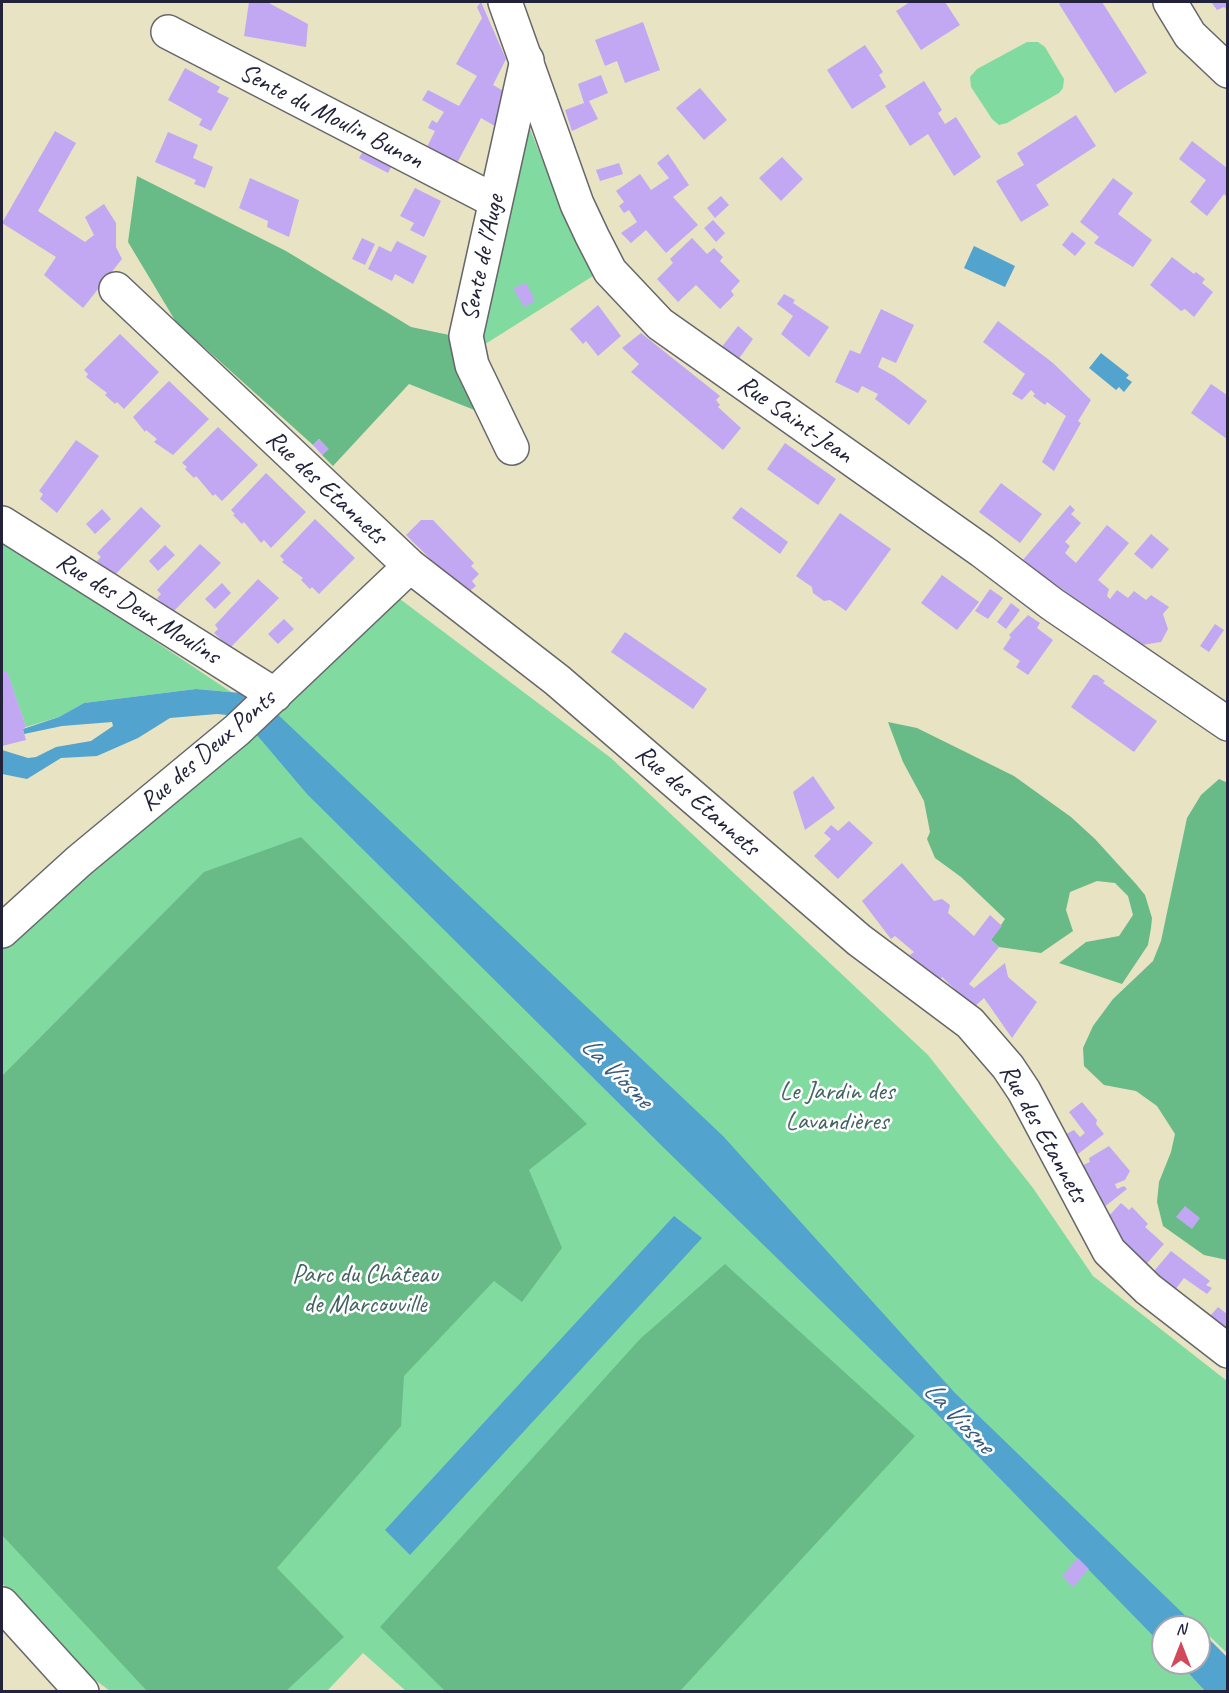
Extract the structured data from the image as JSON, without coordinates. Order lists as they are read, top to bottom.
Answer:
{
  "streets": {
    "street": [
      "Sente du Moulin Bunon",
      "Sente de l'Auge",
      "Rue Saint-Jean",
      "Rue des Etannets",
      "Rue des Deux Moulins",
      "Rue des Deux Ponts"
    ]
  },
  "crossings": [
    ["Sente du Moulin Bunon", "Sente de l'Auge"],
    ["Sente de l'Auge", "Rue Saint-Jean"],
    ["Rue des Etannets", "Rue des Deux Ponts"],
    ["Rue des Deux Moulins", "Rue des Deux Ponts"]
  ],
  "water": ["La Viosne"],
  "parks": ["Le Jardin des Lavandières", "Parc du Château de Marcouville"],
  "north": "top"
}
